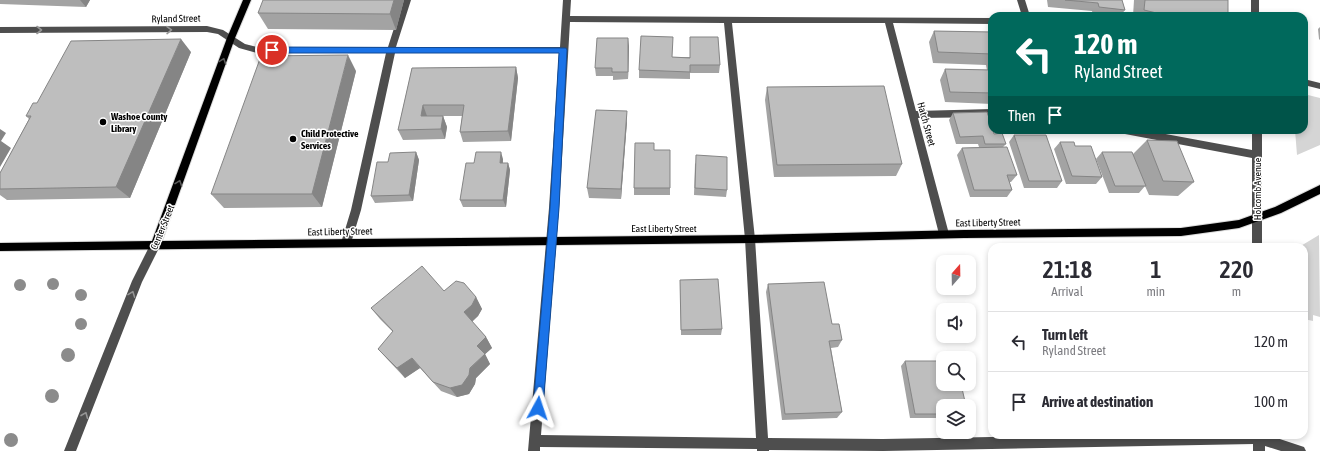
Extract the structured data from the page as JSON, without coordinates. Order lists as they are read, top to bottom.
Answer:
{
  "streets": {
    "main road": ["East Liberty Street", "Center Street"],
    "street": ["Ryland Street", "Hatch Street", "Holcomb Avenue"]
  },
  "crossings": [
    ["Ryland Street", "Center Street"],
    ["Hatch Street", "East Liberty Street"],
    ["Holcomb Avenue", "East Liberty Street"],
    ["East Liberty Street", "Center Street"]
  ],
  "one_way": ["Ryland Street", "Center Street"],
  "places": ["Washoe County Library", "Child Protective Services"],
  "north": "top",
  "page": {
    "turn": ["120 m", "Ryland Street"],
    "then": "Then",
    "eta": [
      "21:18",
      "Arrival",
      "1",
      "min",
      "220",
      "m"
    ],
    "list": [
      {
        "name": "Turn left",
        "note": "Ryland Street",
        "value": "120 m"
      },
      {
        "name": "Arrive at destination",
        "value": "100 m"
      }
    ]
  }
}
